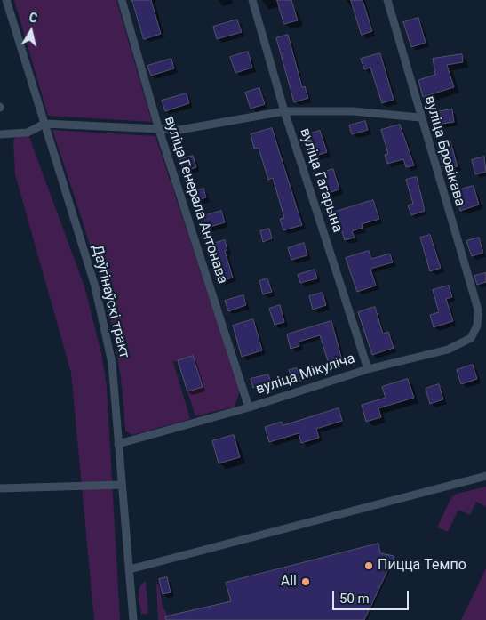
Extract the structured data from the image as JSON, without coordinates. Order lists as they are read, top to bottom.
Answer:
{
  "streets": {
    "street": [
      "вуліца Бровікава",
      "вуліца Гагарына",
      "вуліца Генерала Антонава",
      "Даўгінаўскі тракт",
      "вуліца Мікуліча"
    ]
  },
  "crossings": [
    ["вуліца Бровікава", "вуліца Мікуліча"],
    ["вуліца Гагарына", "вуліца Мікуліча"],
    ["вуліца Генерала Антонава", "вуліца Мікуліча"],
    ["Даўгінаўскі тракт", "вуліца Мікуліча"]
  ],
  "places": ["Пицца Темпо", "All"],
  "scale_bar": "50 m",
  "north": "top"
}
